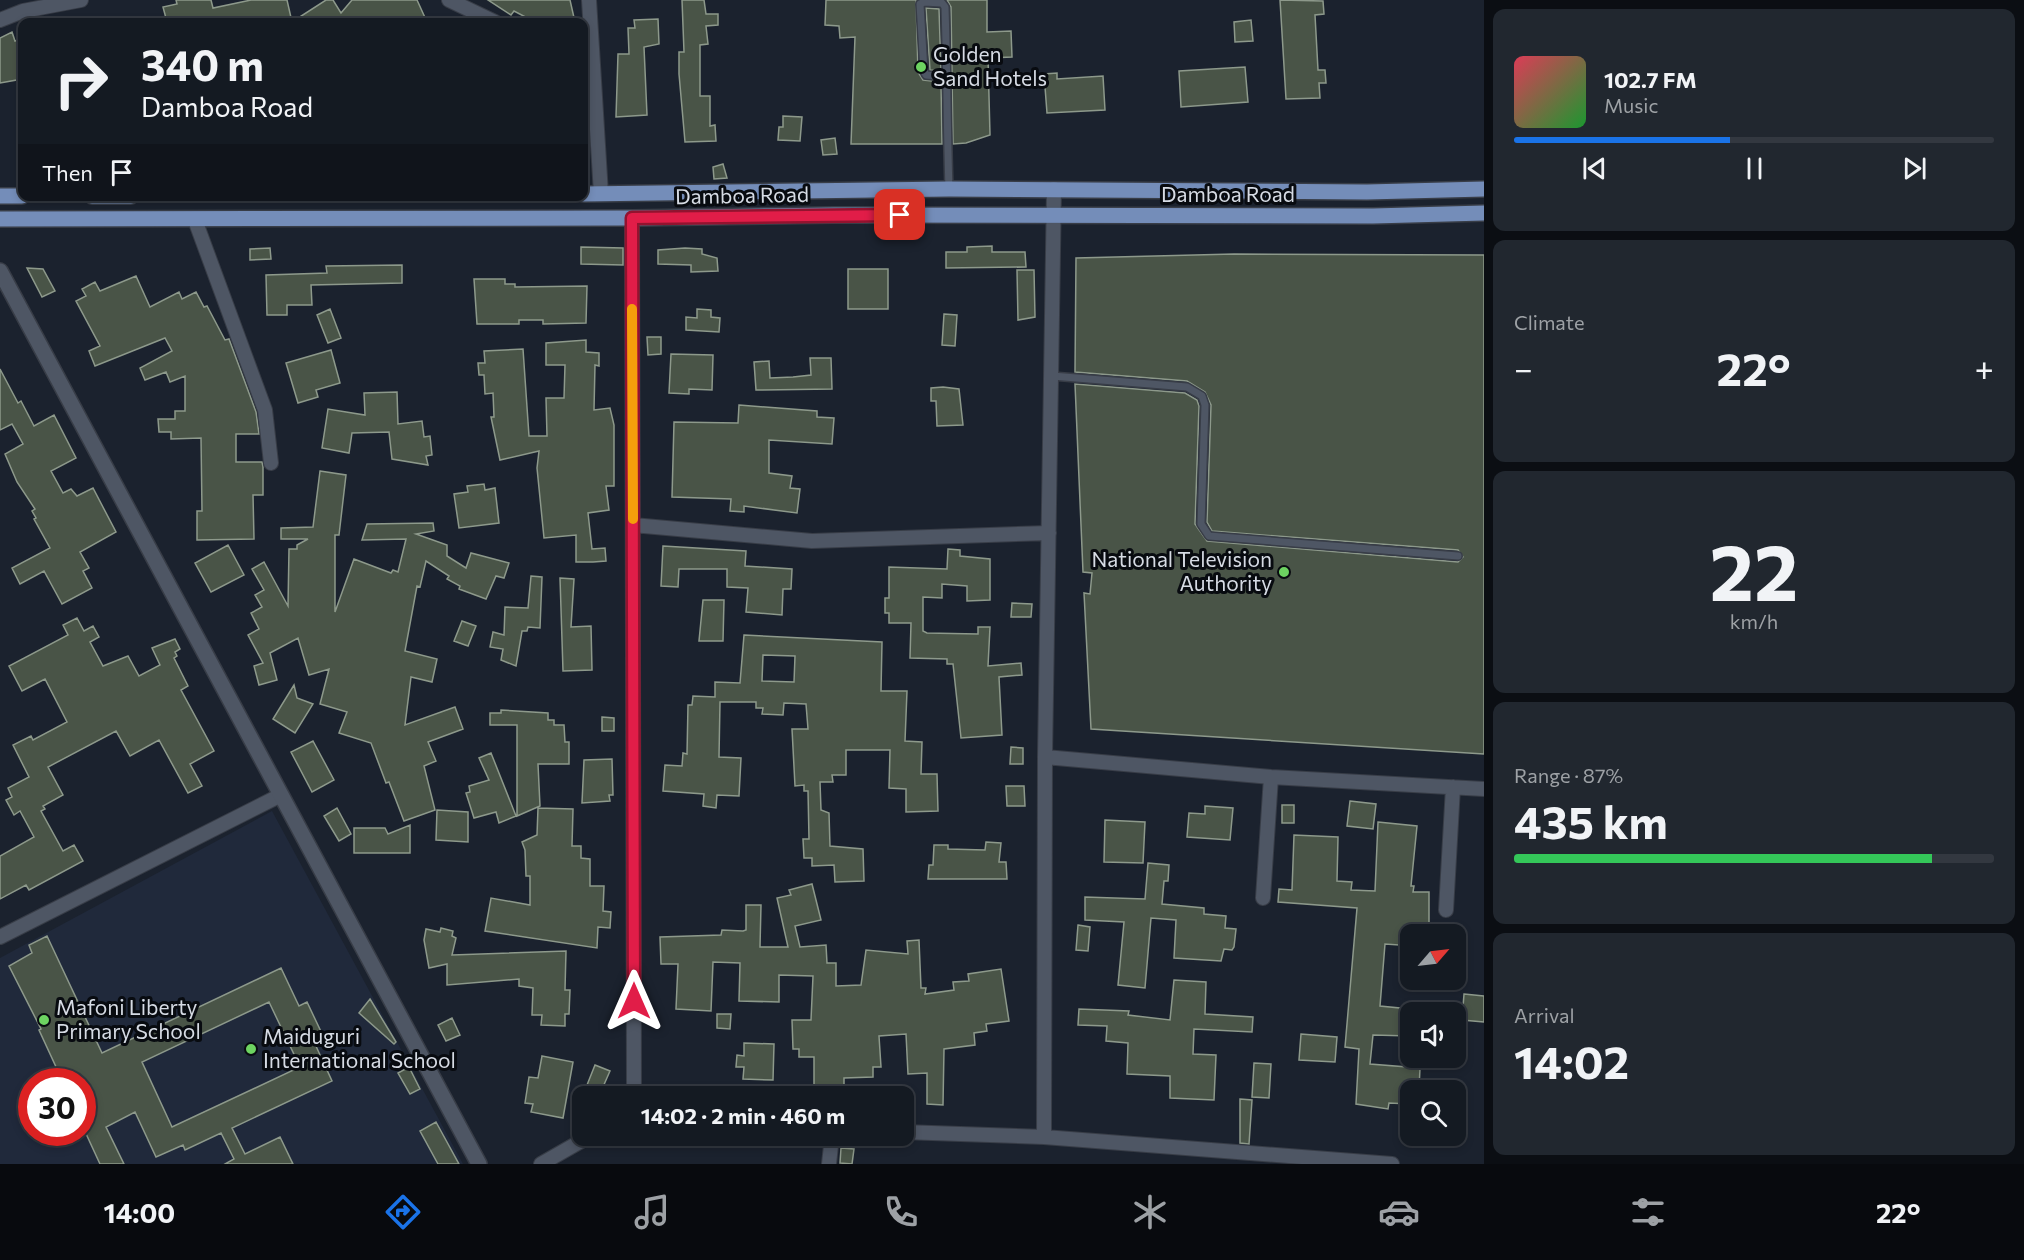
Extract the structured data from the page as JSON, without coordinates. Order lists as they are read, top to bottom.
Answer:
{
  "streets": {
    "main road": ["Damboa Road"]
  },
  "places": [
    "Golden Sand Hotels",
    "National Television Authority",
    "Mafoni Liberty Primary School",
    "Maiduguri International School"
  ],
  "north": "top right",
  "page": {
    "turn": ["340 m", "Damboa Road"],
    "song": ["102.7 FM", "Music"],
    "then": "Then",
    "tile": [
      "Climate",
      ["22", "km/h"],
      ["Range · 87%", "435 km"],
      ["Arrival", "14:02"]
    ],
    "heat": ["−", "22°", "+"],
    "limit": "30",
    "trip": "14:02 · 2 min · 460 m",
    "tabs": ["14:00", "22°"]
  }
}
